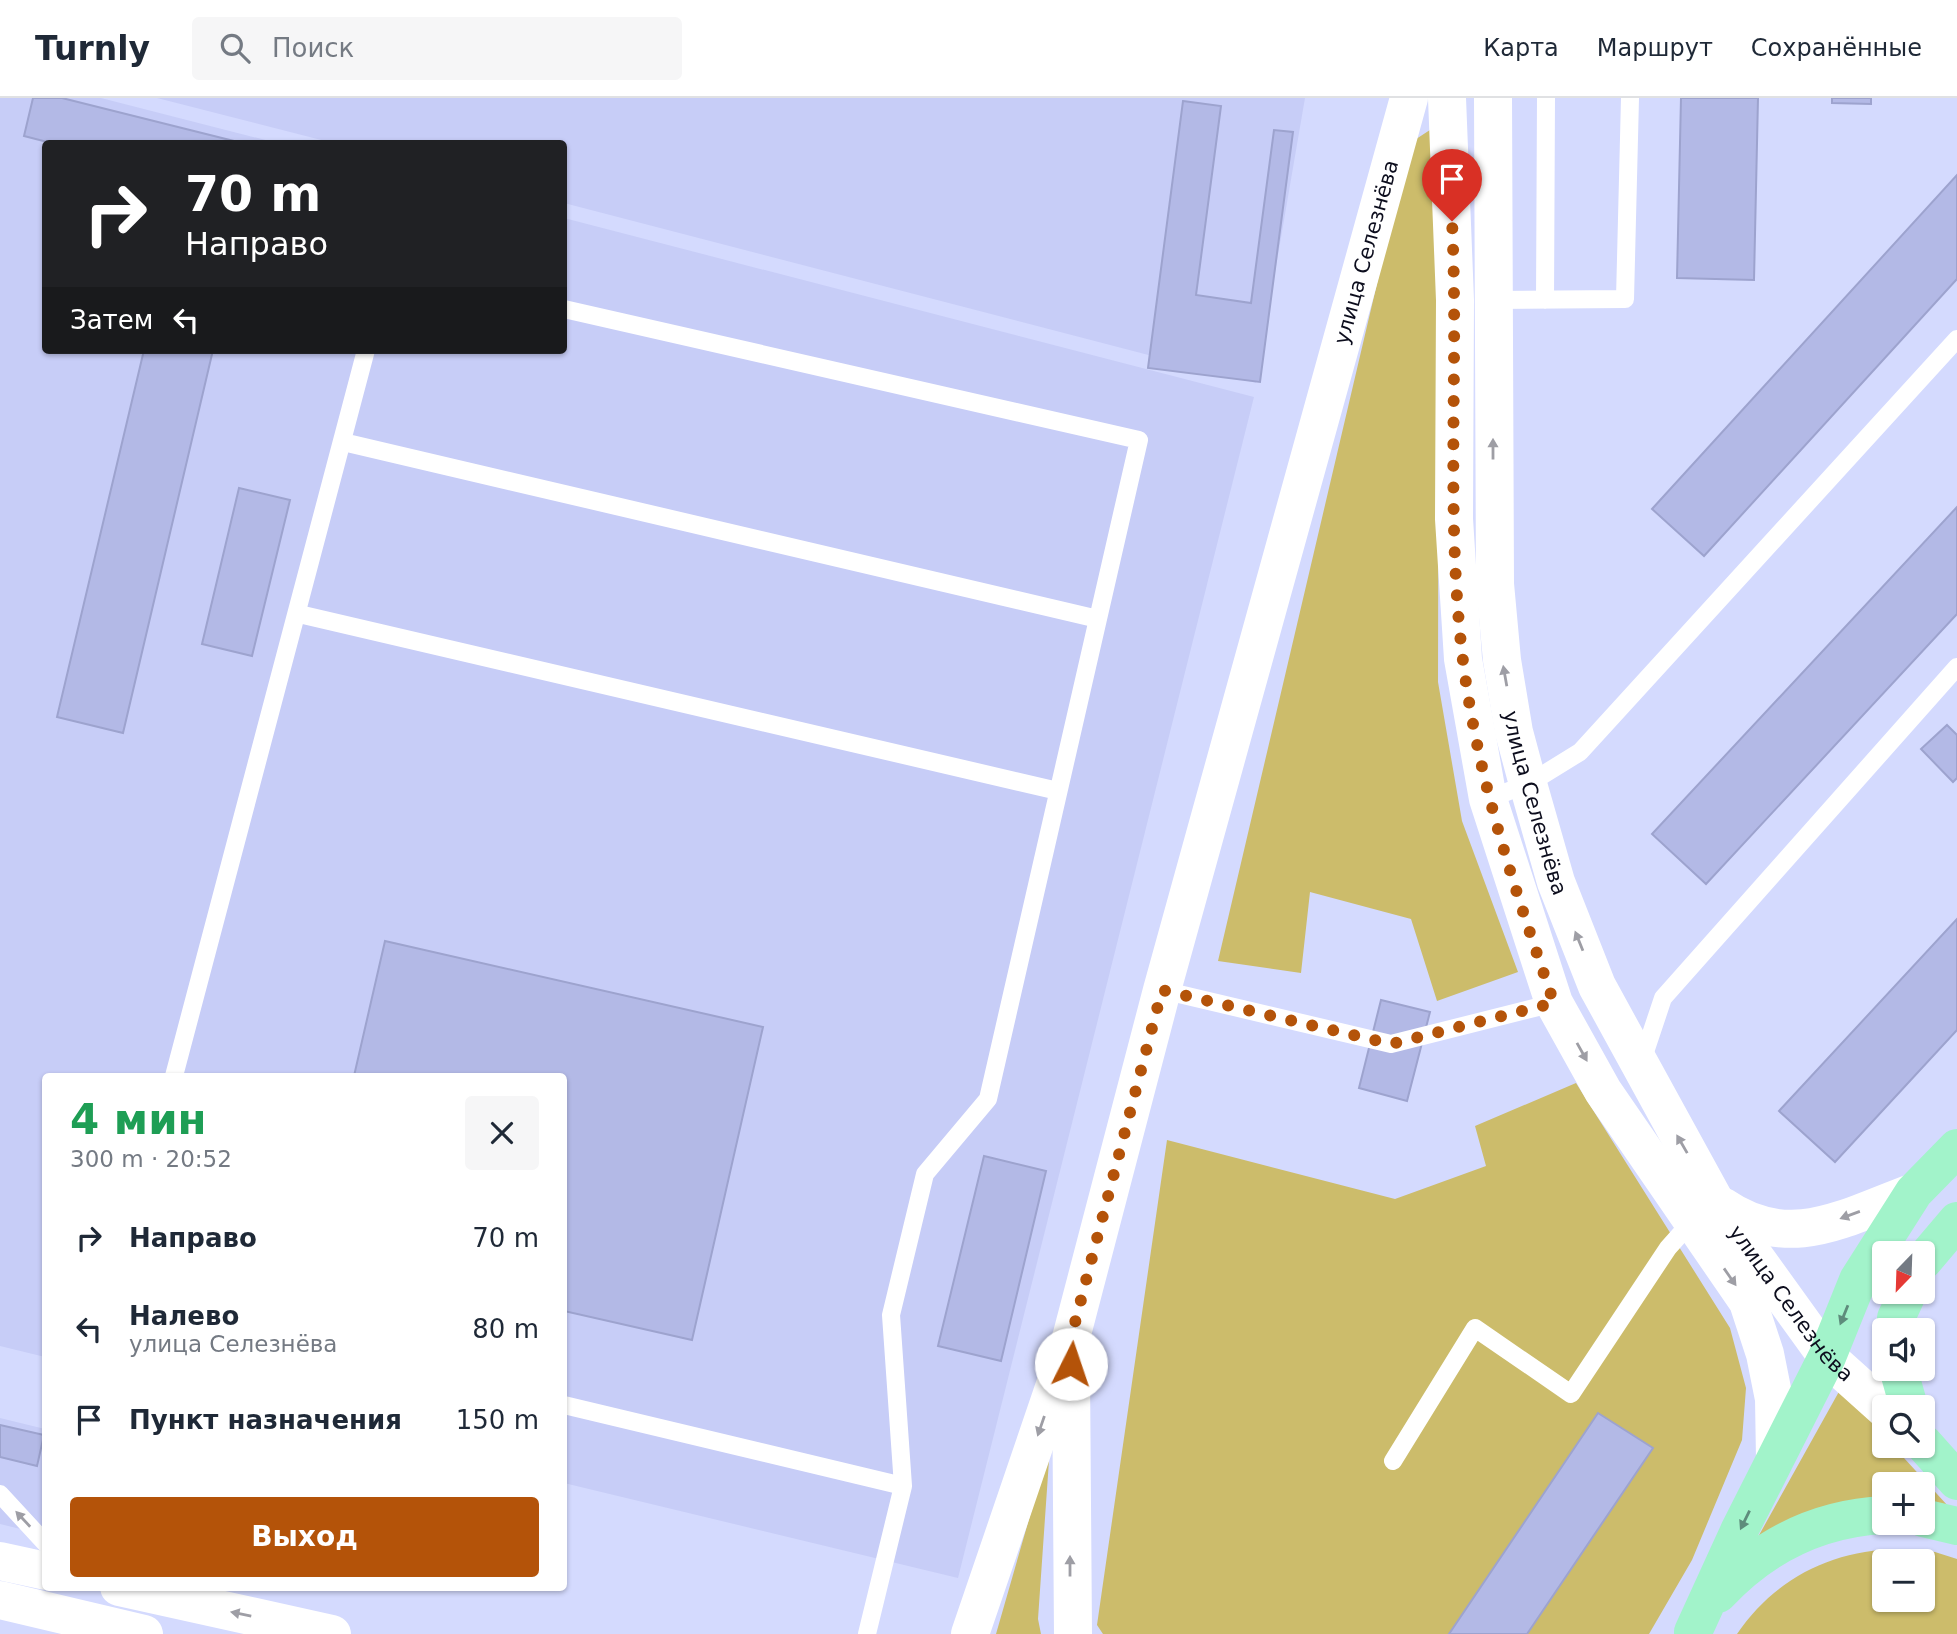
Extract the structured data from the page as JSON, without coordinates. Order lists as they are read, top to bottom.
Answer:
{
  "streets": {
    "main road": ["улица Селезнёва"]
  },
  "north": "bottom left",
  "page": {
    "header": "Turnly",
    "search": "Поиск",
    "nav": ["Карта", "Маршрут", "Сохранённые"],
    "turn": ["70 m", "Направо"],
    "then": "Затем",
    "heading": ["4 мин", "300 m · 20:52"],
    "list": [
      {
        "name": "Направо",
        "value": "70 m"
      },
      {
        "name": "Налево",
        "note": "улица Селезнёва",
        "value": "80 m"
      },
      {
        "name": "Пункт назначения",
        "value": "150 m"
      }
    ],
    "map_buttons": ["+", "−"],
    "buttons": "Выход"
  }
}
